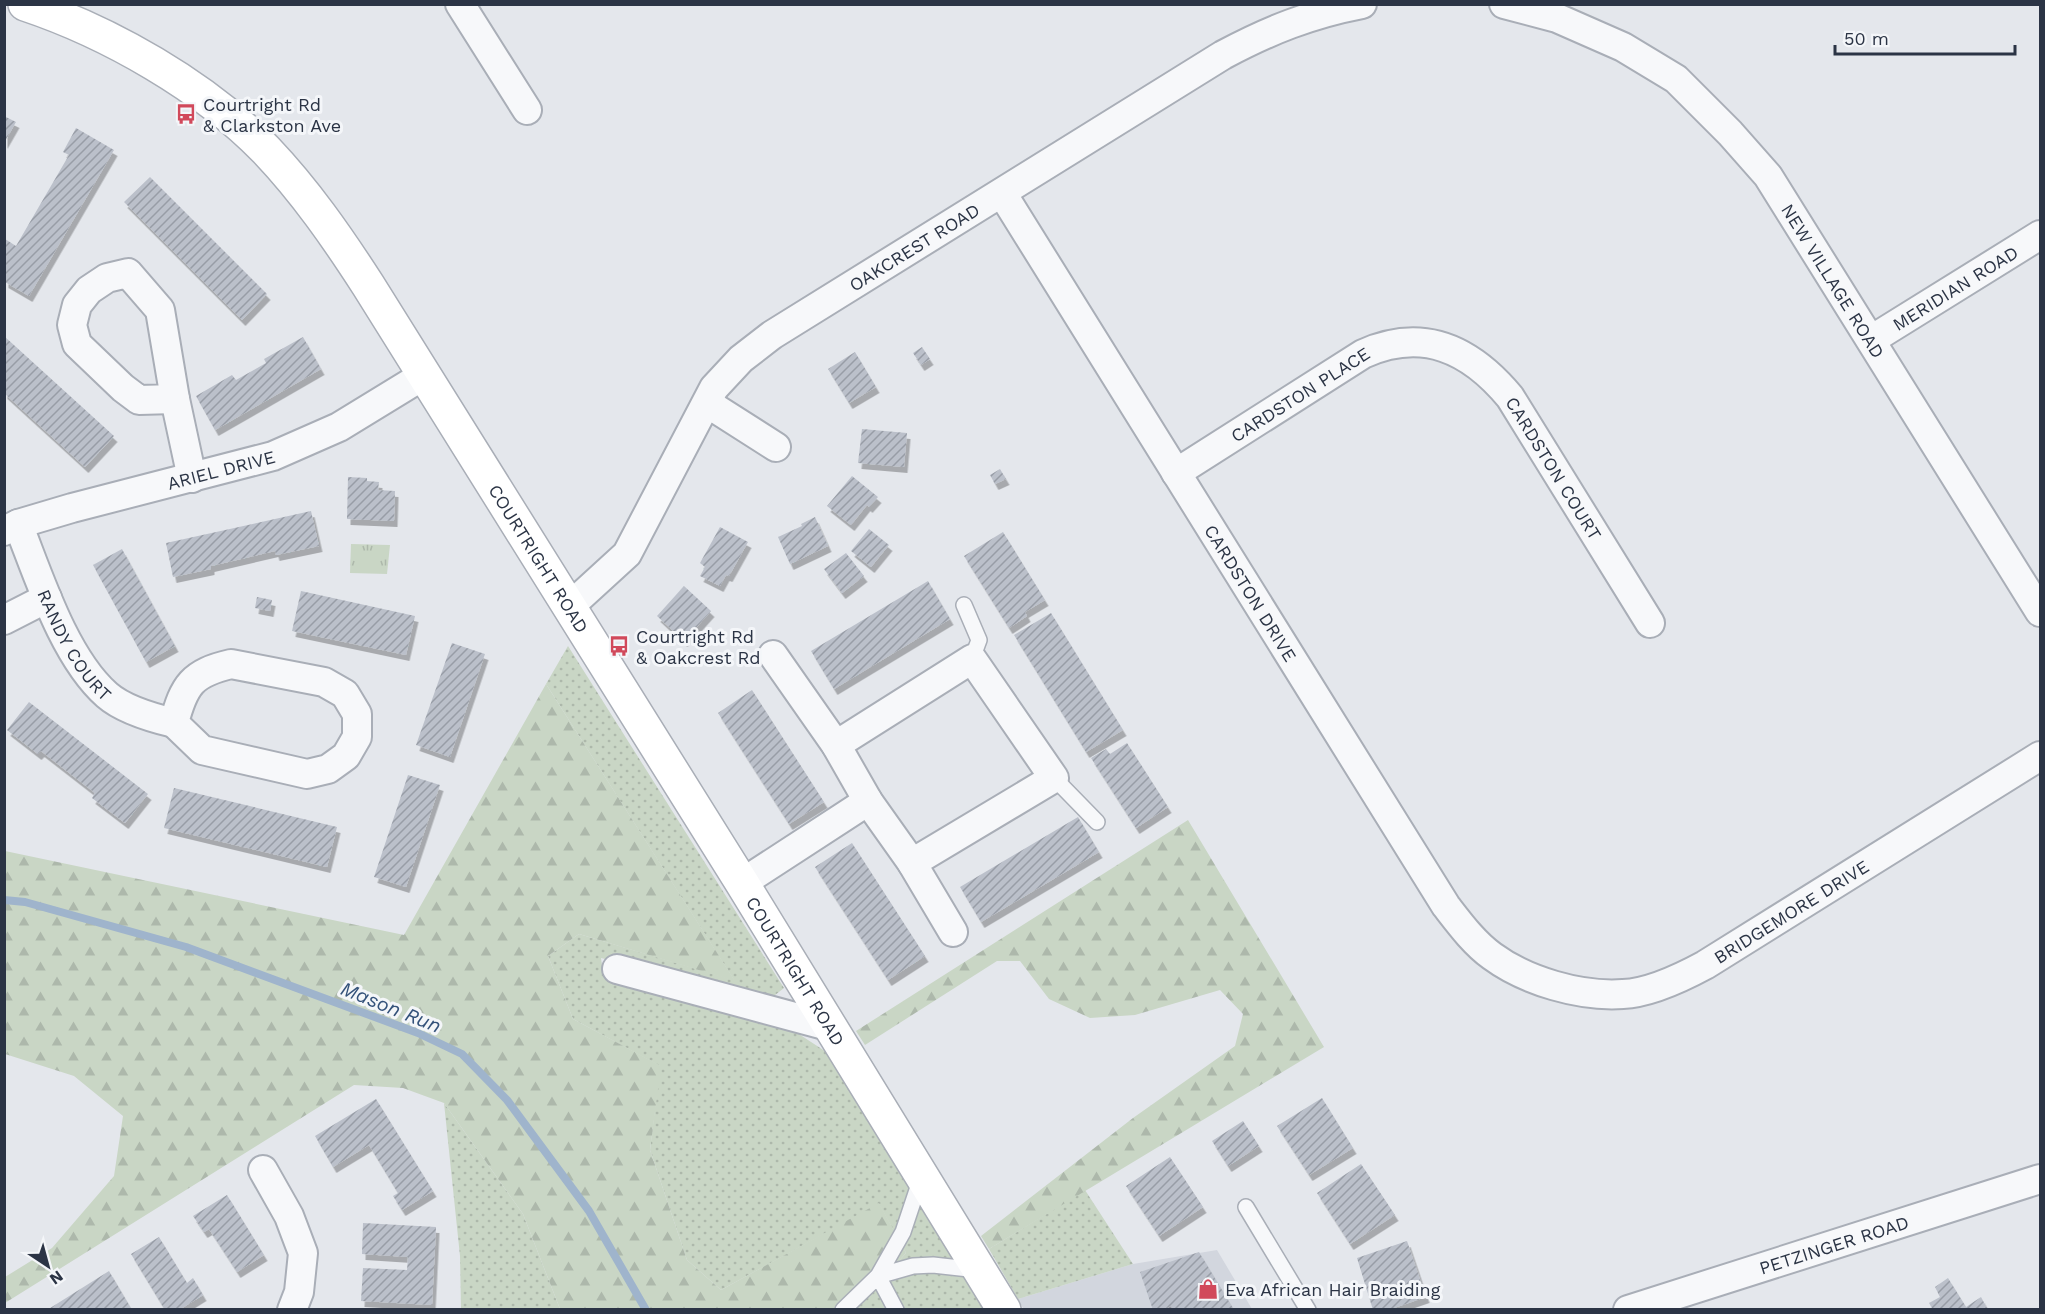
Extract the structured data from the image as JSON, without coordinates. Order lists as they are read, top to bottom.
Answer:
{
  "streets": {
    "street": [
      "OAKCREST ROAD",
      "NEW VILLAGE ROAD",
      "MERIDIAN ROAD",
      "CARDSTON PLACE",
      "ARIEL DRIVE",
      "CARDSTON COURT",
      "COURTRIGHT ROAD",
      "CARDSTON DRIVE",
      "RANDY COURT",
      "BRIDGEMORE DRIVE",
      "PETZINGER ROAD"
    ]
  },
  "crossings": [
    ["OAKCREST ROAD", "COURTRIGHT ROAD"],
    ["OAKCREST ROAD", "CARDSTON DRIVE"],
    ["NEW VILLAGE ROAD", "MERIDIAN ROAD"],
    ["CARDSTON PLACE", "CARDSTON COURT"],
    ["CARDSTON PLACE", "CARDSTON DRIVE"],
    ["ARIEL DRIVE", "COURTRIGHT ROAD"],
    ["ARIEL DRIVE", "RANDY COURT"],
    ["CARDSTON DRIVE", "BRIDGEMORE DRIVE"]
  ],
  "water": ["Mason Run"],
  "places": {
    "bus stop": ["Courtright Rd & Clarkston Ave", "Courtright Rd & Oakcrest Rd"],
    "shop": ["Eva African Hair Braiding"]
  },
  "scale_bar": "50 m",
  "north": "bottom right"
}
